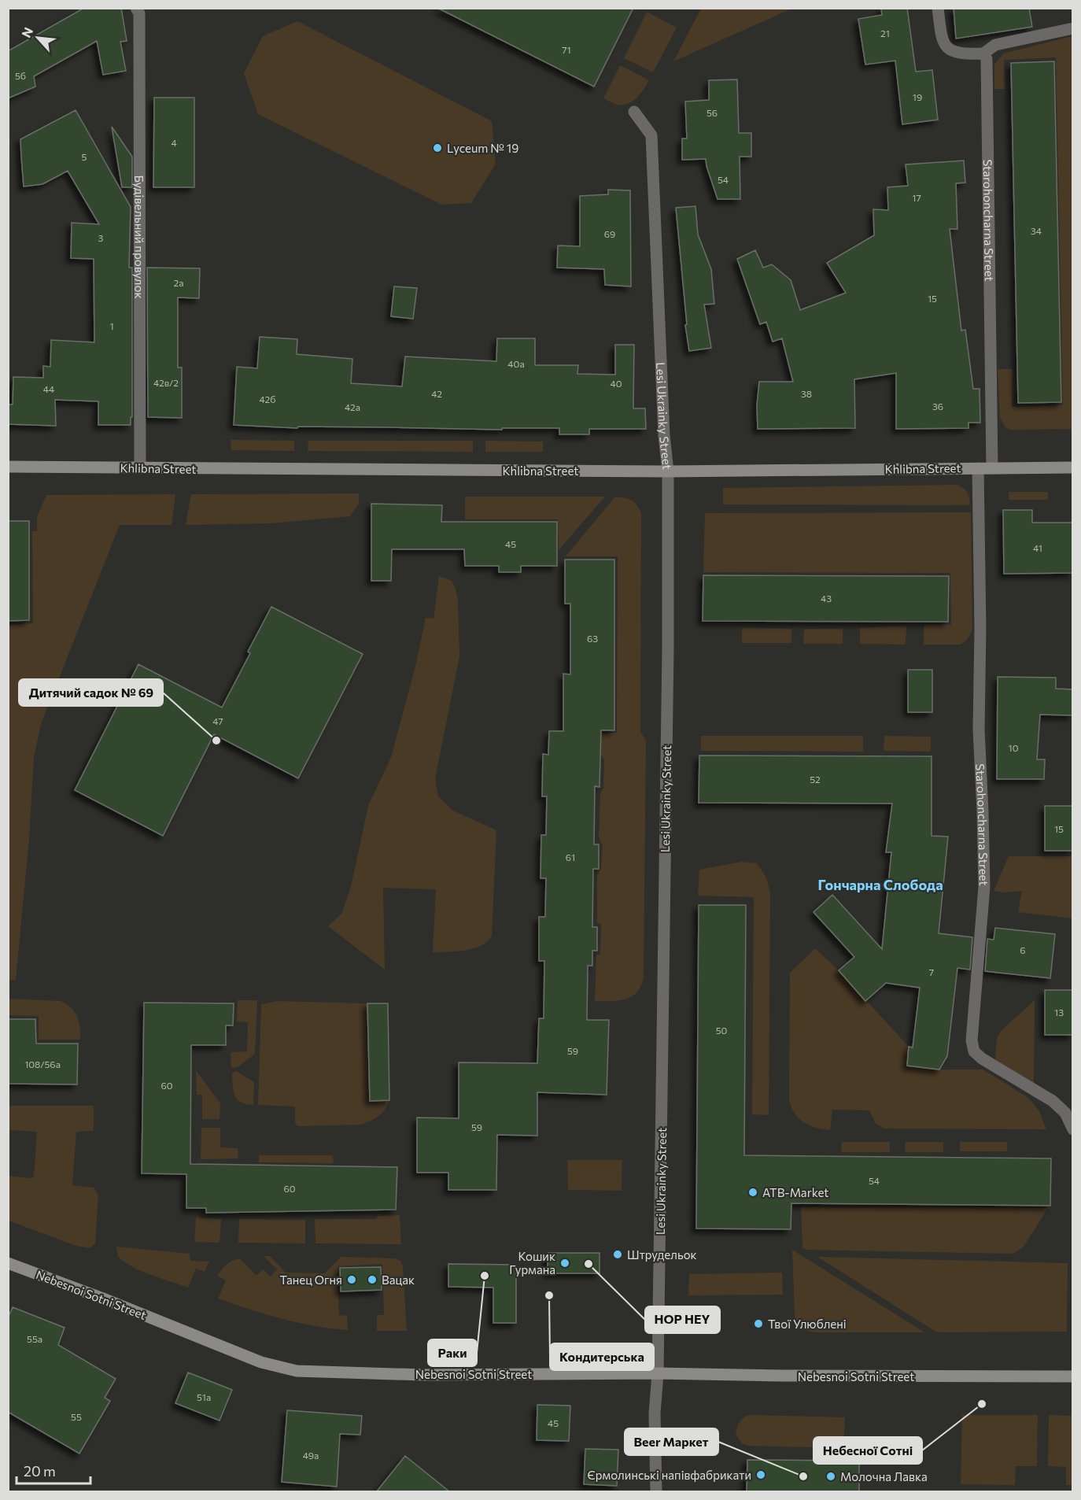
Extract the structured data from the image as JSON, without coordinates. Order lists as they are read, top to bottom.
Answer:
{
  "streets": {
    "street": [
      "Starohoncharna Street",
      "Будівельний провулок",
      "Lesi Ukrainky Street",
      "Khlibna Street",
      "Nebesnoi Sotni Street"
    ]
  },
  "crossings": [
    ["Starohoncharna Street", "Khlibna Street"],
    ["Будівельний провулок", "Khlibna Street"],
    ["Lesi Ukrainky Street", "Khlibna Street"],
    ["Lesi Ukrainky Street", "Nebesnoi Sotni Street"]
  ],
  "districts": ["Гончарна Слобода"],
  "places": [
    "Lyceum № 19",
    "Дитячий садок № 69",
    "ATB-Market",
    "Штрудельок",
    "Кошик Гурмана",
    "HOP HEY",
    "Раки",
    "Танец Огня",
    "Вацак",
    "Кондитерська",
    "Твої Улюблені",
    "Небесної Сотні",
    "Єрмолинські напівфабрикати",
    "Beer Маркет",
    "Молочна Лавка"
  ],
  "house_numbers": [
    "21",
    "71",
    "5б",
    "19",
    "56",
    "4",
    "5",
    "54",
    "17",
    "34",
    "69",
    "3",
    "2а",
    "15",
    "1",
    "40а",
    "42в/2",
    "40",
    "44",
    "42",
    "38",
    "42б",
    "36",
    "42а",
    "45",
    "41",
    "43",
    "63",
    "47",
    "10",
    "52",
    "15",
    "61",
    "6",
    "7",
    "13",
    "50",
    "59",
    "108/56а",
    "60",
    "59",
    "54",
    "60",
    "55а",
    "51а",
    "55",
    "45",
    "49а"
  ],
  "scale_bar": "20 m",
  "north": "top left"
}
